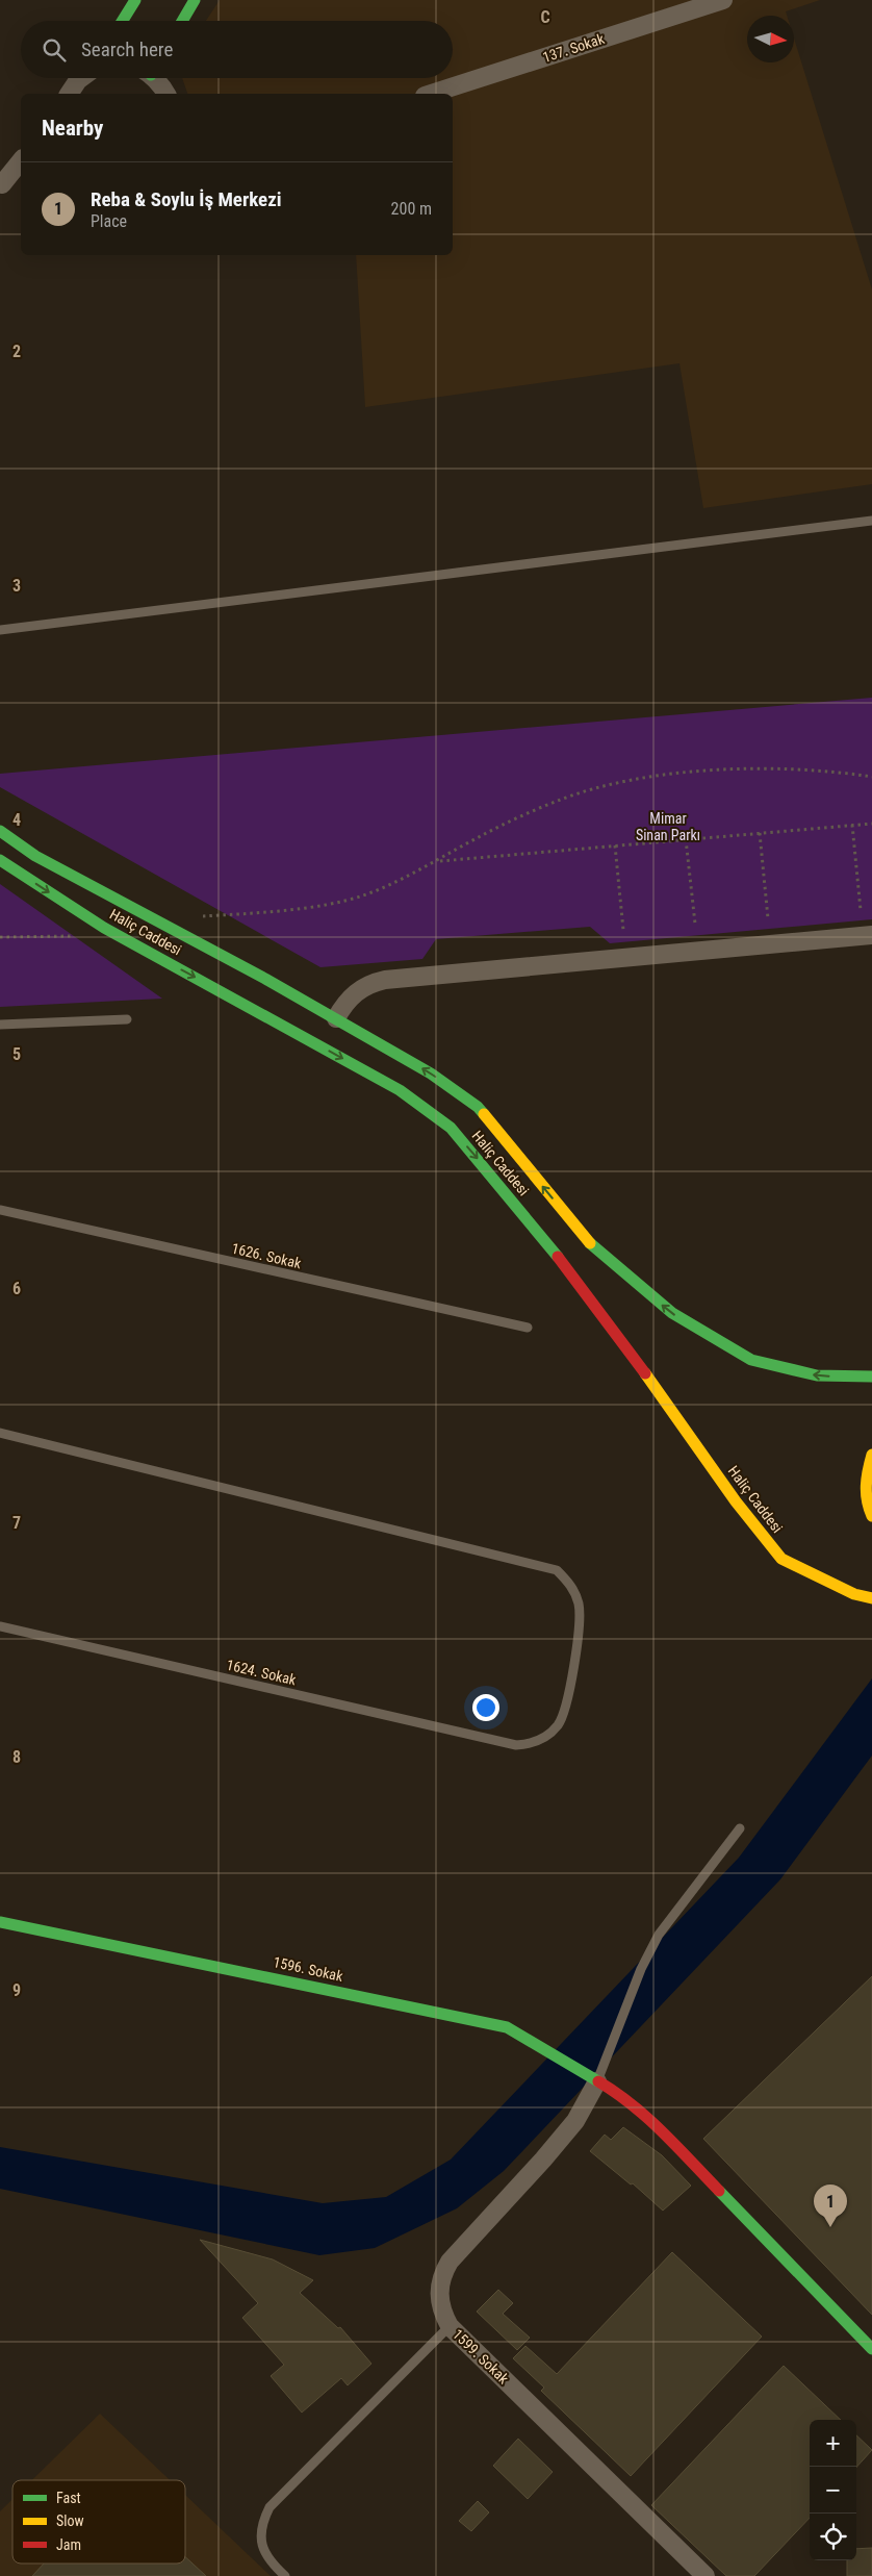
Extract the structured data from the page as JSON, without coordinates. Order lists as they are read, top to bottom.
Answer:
{
  "streets": {
    "main road": ["Haliç Caddesi", "1596. Sokak"],
    "street": ["137. Sokak", "1599. Sokak"],
    "lane": ["1626. Sokak", "1624. Sokak"]
  },
  "crossings": [
    ["1596. Sokak", "1599. Sokak"]
  ],
  "parks": ["Mimar Sinan Parkı"],
  "legend": ["Fast", "Slow", "Jam"],
  "north": "right",
  "page": {
    "search": "Search here",
    "heading": "Nearby",
    "list": [
      {
        "mark": "1",
        "name": "Reba & Soylu İş Merkezi",
        "note": "Place",
        "value": "200 m"
      }
    ],
    "pins": "1",
    "map_buttons": ["+", "−"]
  },
  "grid": {
    "columns": ["C"],
    "rows": [
      "2",
      "3",
      "4",
      "5",
      "6",
      "7",
      "8",
      "9"
    ]
  }
}
